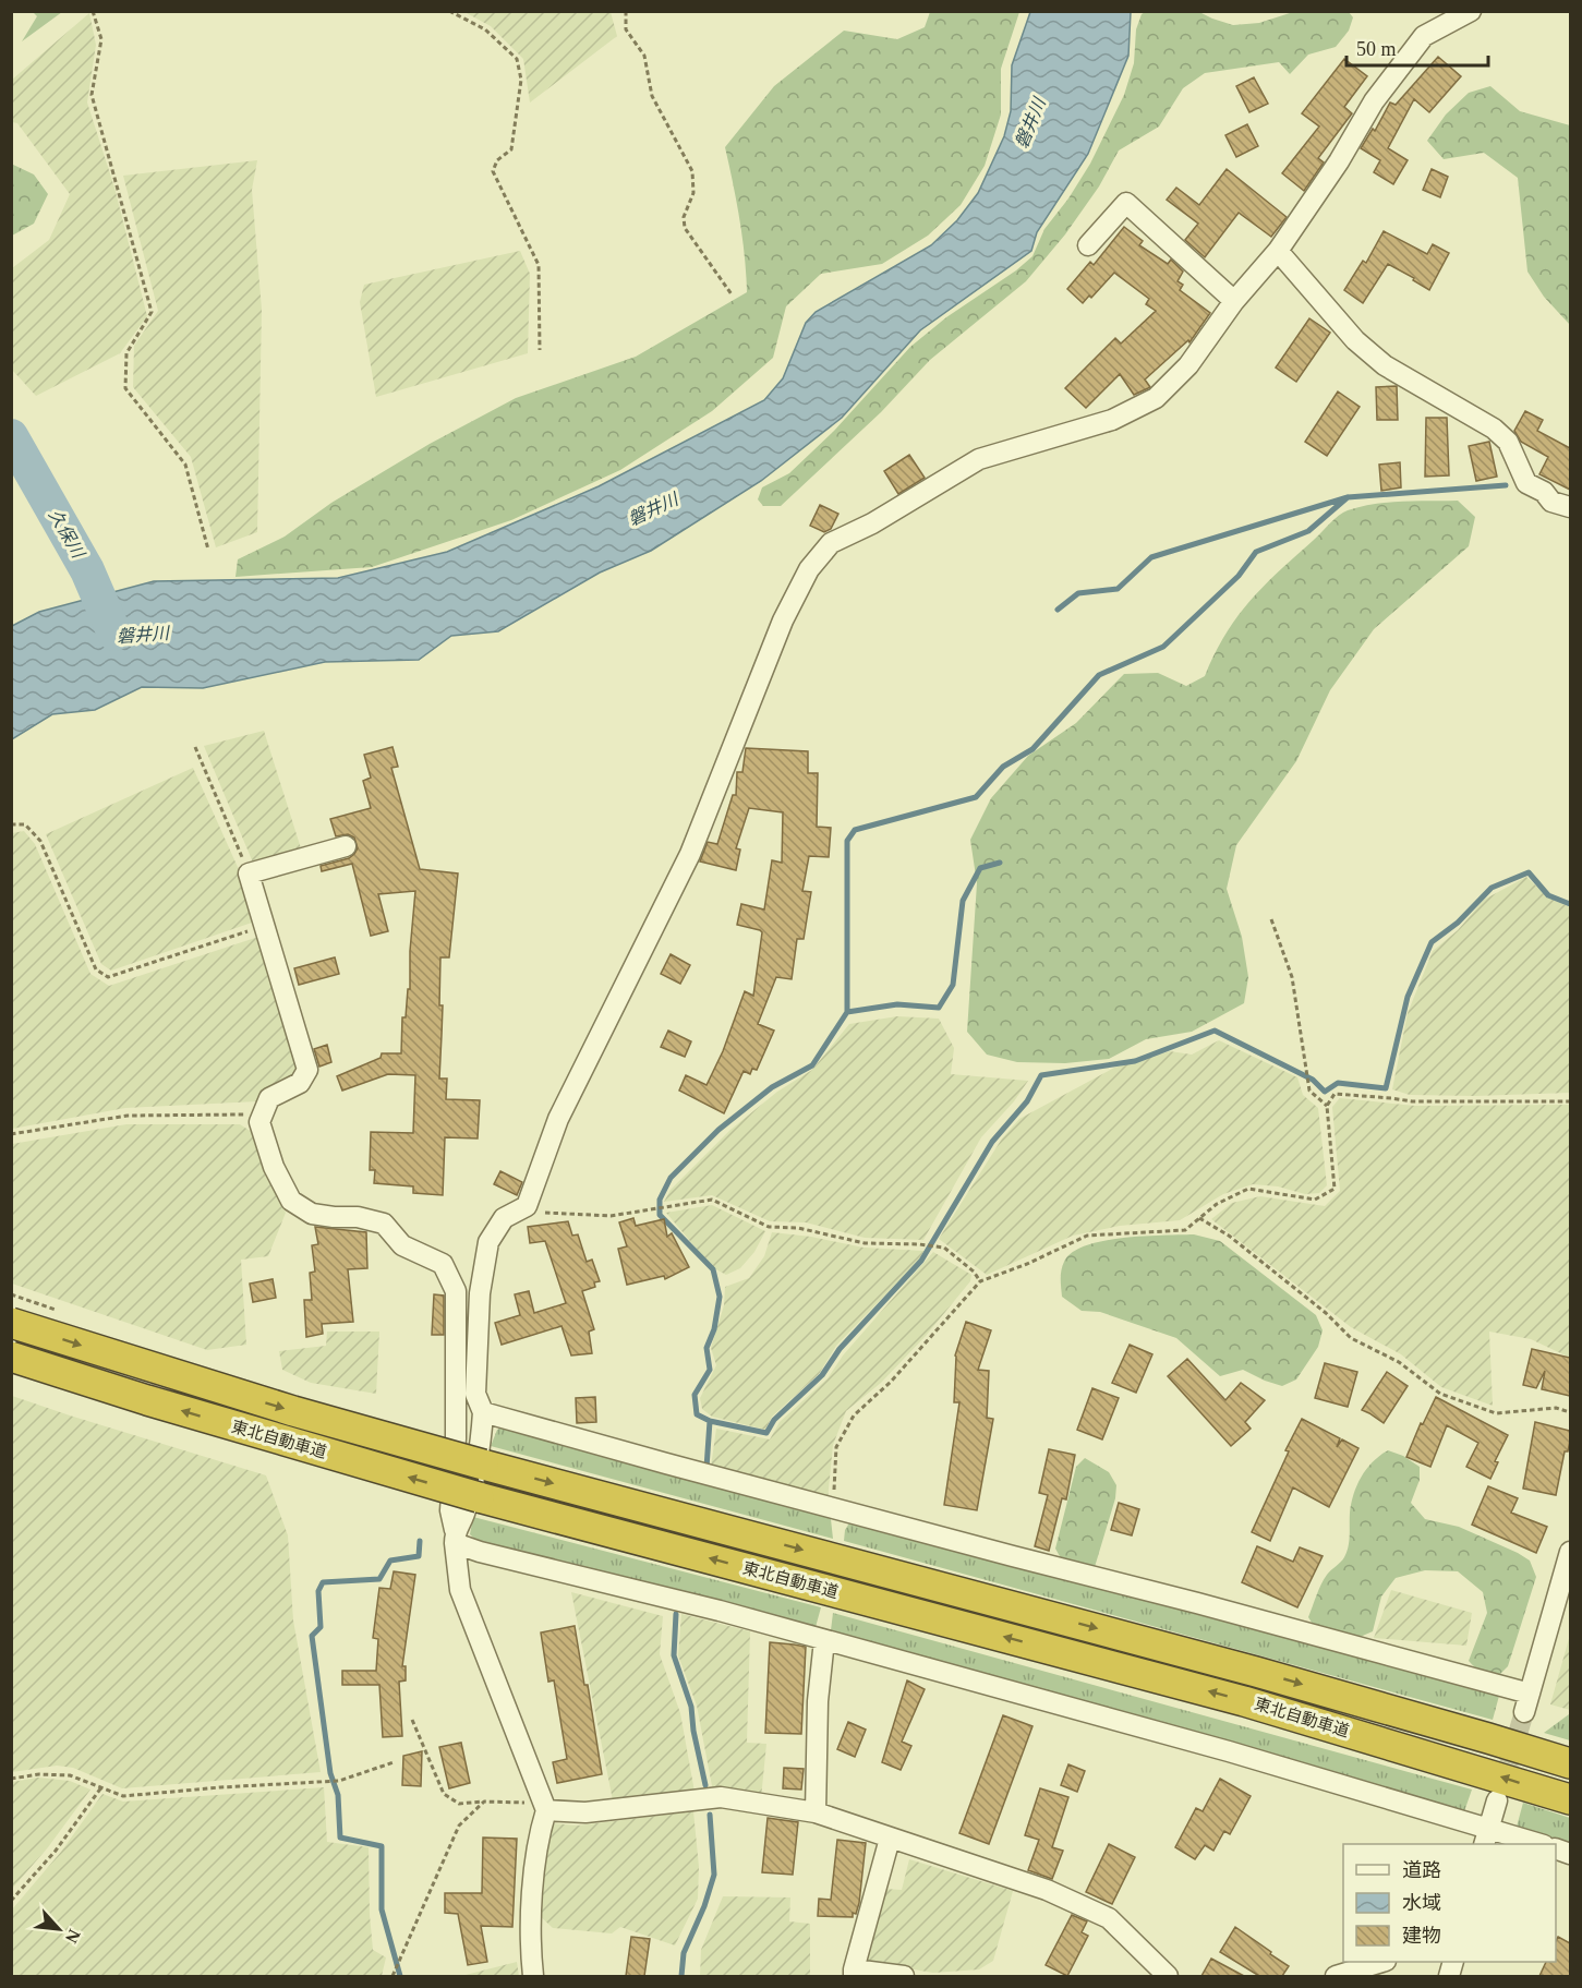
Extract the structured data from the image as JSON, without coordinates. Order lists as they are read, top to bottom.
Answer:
{
  "streets": {
    "highway": ["東北自動車道"]
  },
  "water": ["磐井川", "久保川"],
  "legend": ["道路", "水域", "建物"],
  "scale_bar": "50 m",
  "north": "bottom right"
}
